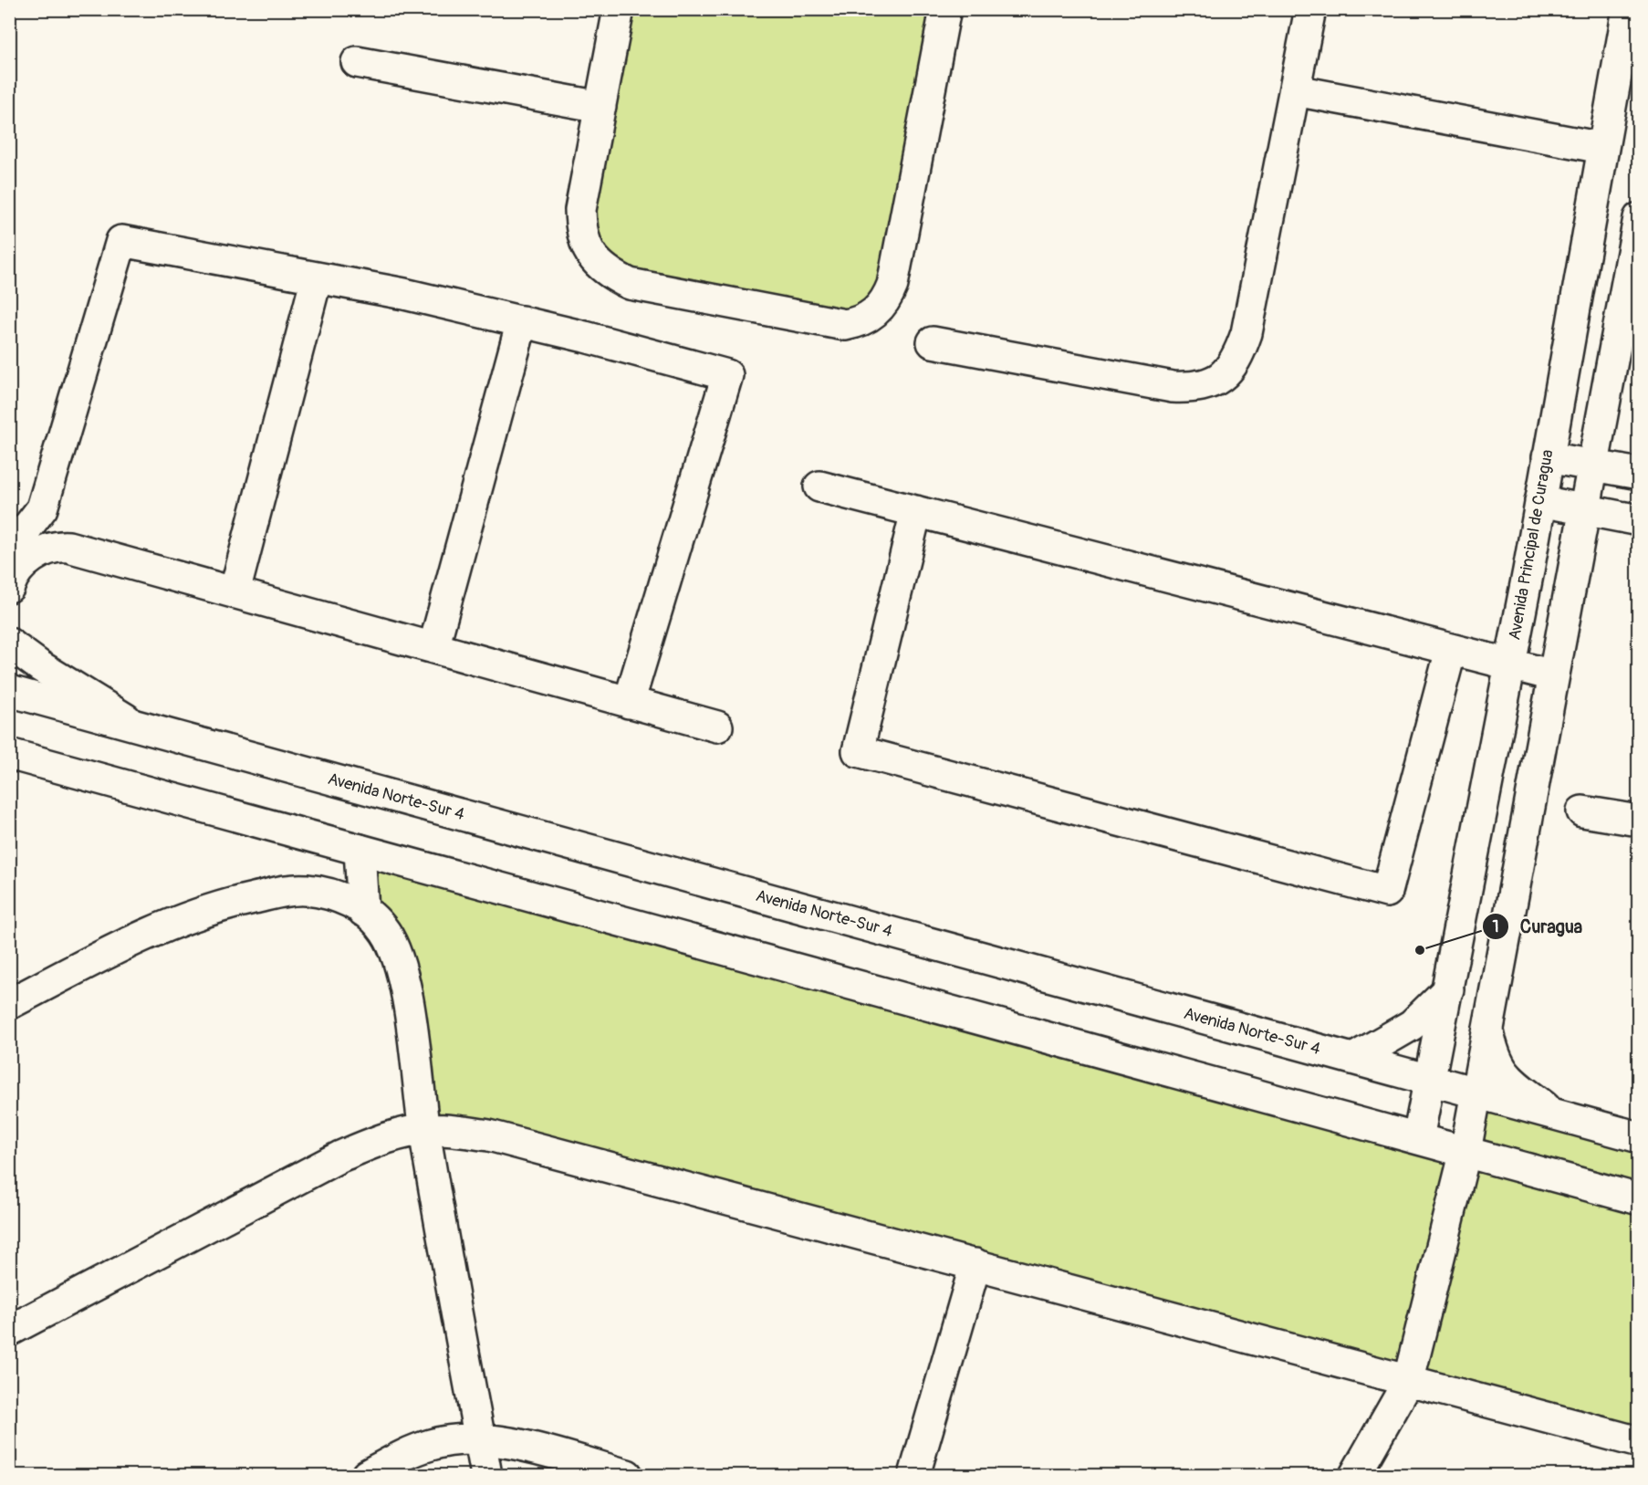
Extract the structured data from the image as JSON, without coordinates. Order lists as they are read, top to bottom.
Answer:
{
  "streets": {
    "street": ["Avenida Principal de Curagua", "Avenida Norte-Sur 4"]
  },
  "crossings": [
    ["Avenida Principal de Curagua", "Avenida Norte-Sur 4"]
  ],
  "places": ["Curagua"]
}
